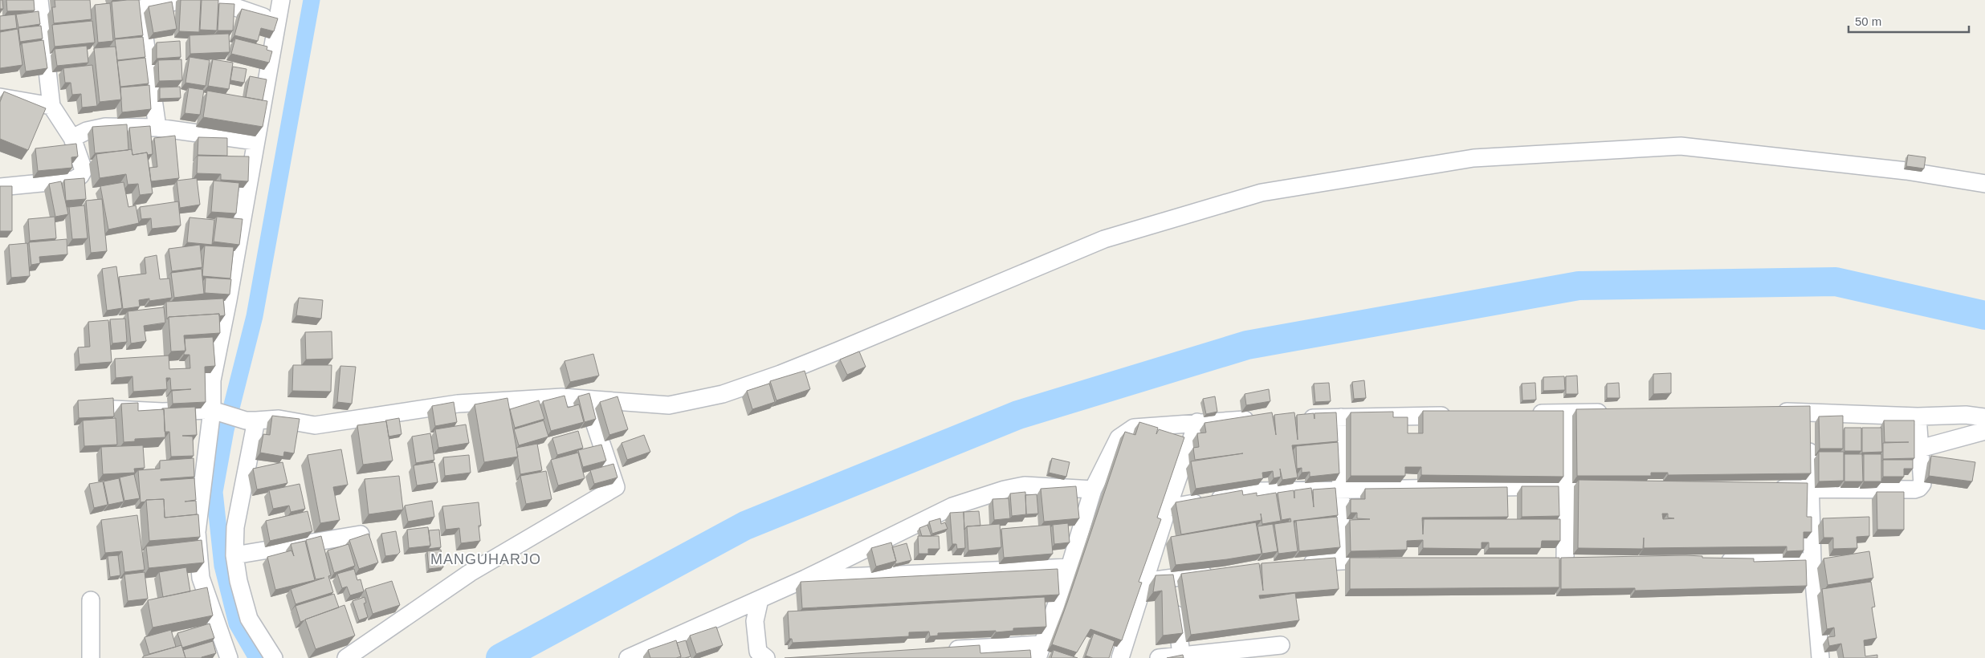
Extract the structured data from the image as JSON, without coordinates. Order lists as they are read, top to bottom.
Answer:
{
  "districts": ["MANGUHARJO"],
  "scale_bar": "50 m"
}
